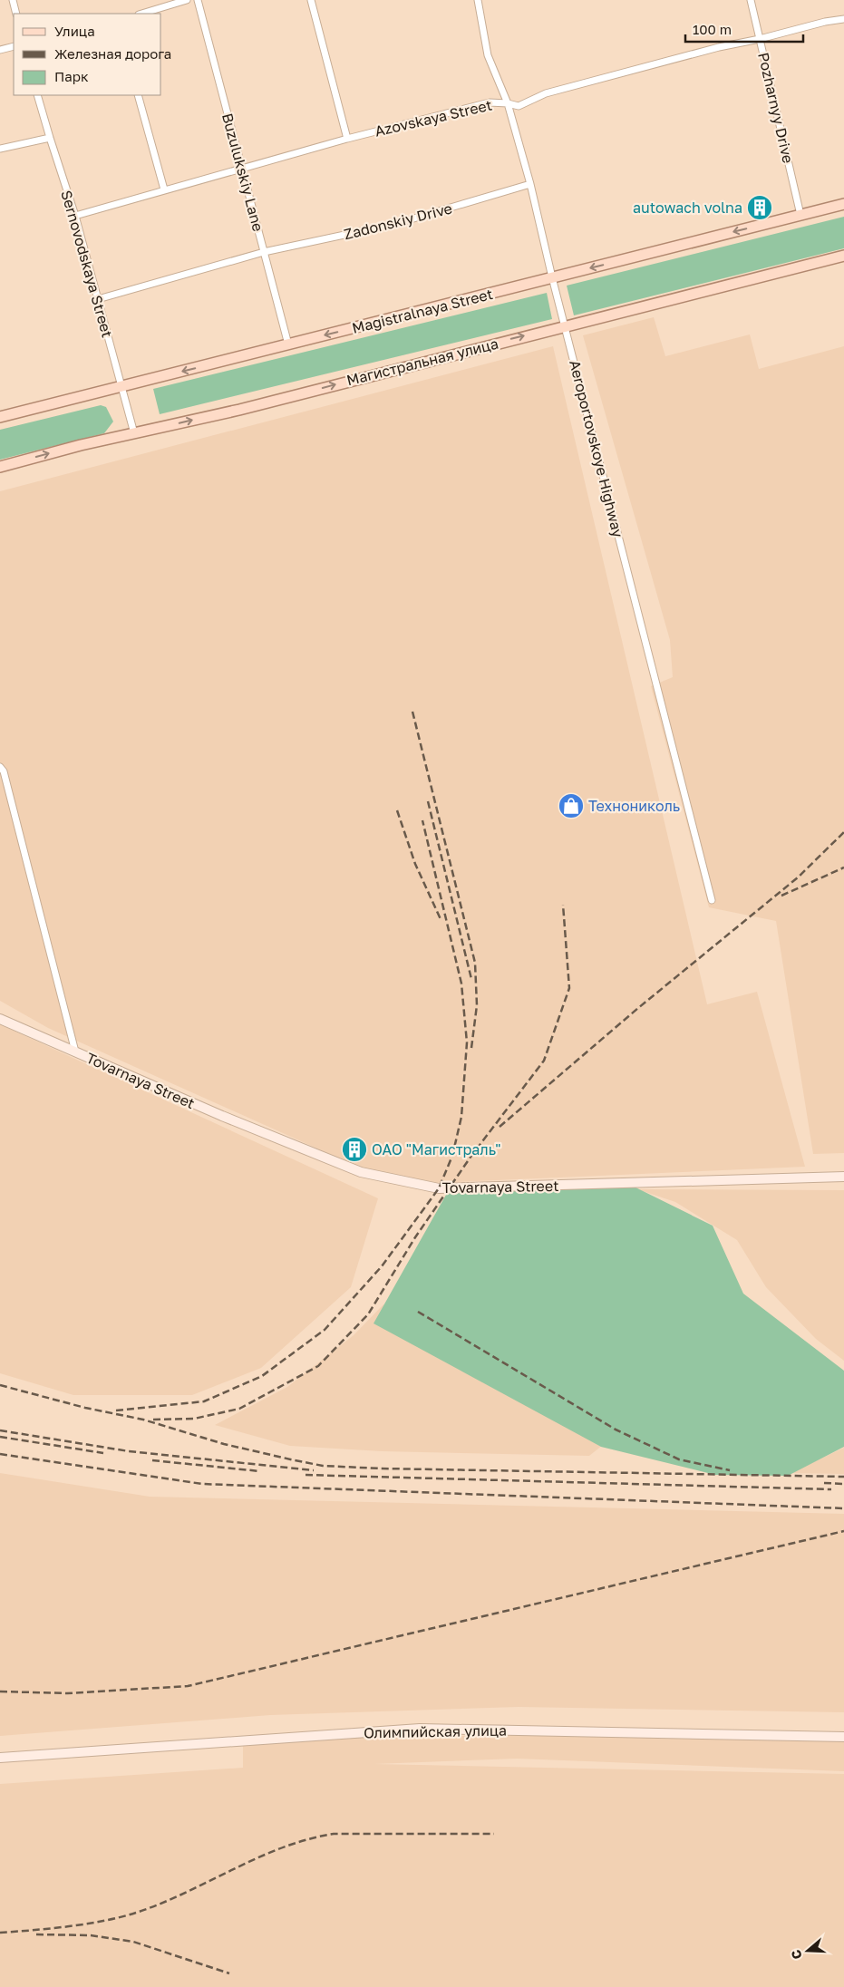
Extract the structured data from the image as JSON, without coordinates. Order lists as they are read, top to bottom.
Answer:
{
  "streets": {
    "main road": ["Magistralnaya Street", "Магистральная улица"],
    "street": [
      "Pozharnyy Drive",
      "Azovskaya Street",
      "Buzulukskiy Lane",
      "Zadonskiy Drive",
      "Sernovodskaya Street",
      "Aeroportovskoye Highway",
      "Tovarnaya Street",
      "Олимпийская улица"
    ]
  },
  "crossings": [
    ["Pozharnyy Drive", "Azovskaya Street"],
    ["Pozharnyy Drive", "Magistralnaya Street"],
    ["Azovskaya Street", "Buzulukskiy Lane"],
    ["Azovskaya Street", "Sernovodskaya Street"],
    ["Azovskaya Street", "Aeroportovskoye Highway"],
    ["Buzulukskiy Lane", "Zadonskiy Drive"],
    ["Buzulukskiy Lane", "Magistralnaya Street"],
    ["Zadonskiy Drive", "Sernovodskaya Street"],
    ["Zadonskiy Drive", "Aeroportovskoye Highway"],
    ["Sernovodskaya Street", "Magistralnaya Street"],
    ["Sernovodskaya Street", "Магистральная улица"],
    ["Magistralnaya Street", "Aeroportovskoye Highway"],
    ["Магистральная улица", "Aeroportovskoye Highway"]
  ],
  "one_way": ["Magistralnaya Street", "Магистральная улица"],
  "places": {
    "building": ["autowach volna", "ОАО \"Магистраль\""],
    "shop": ["Технониколь"]
  },
  "legend": ["Улица", "Железная дорога", "Парк"],
  "scale_bar": "100 m",
  "north": "left"
}
